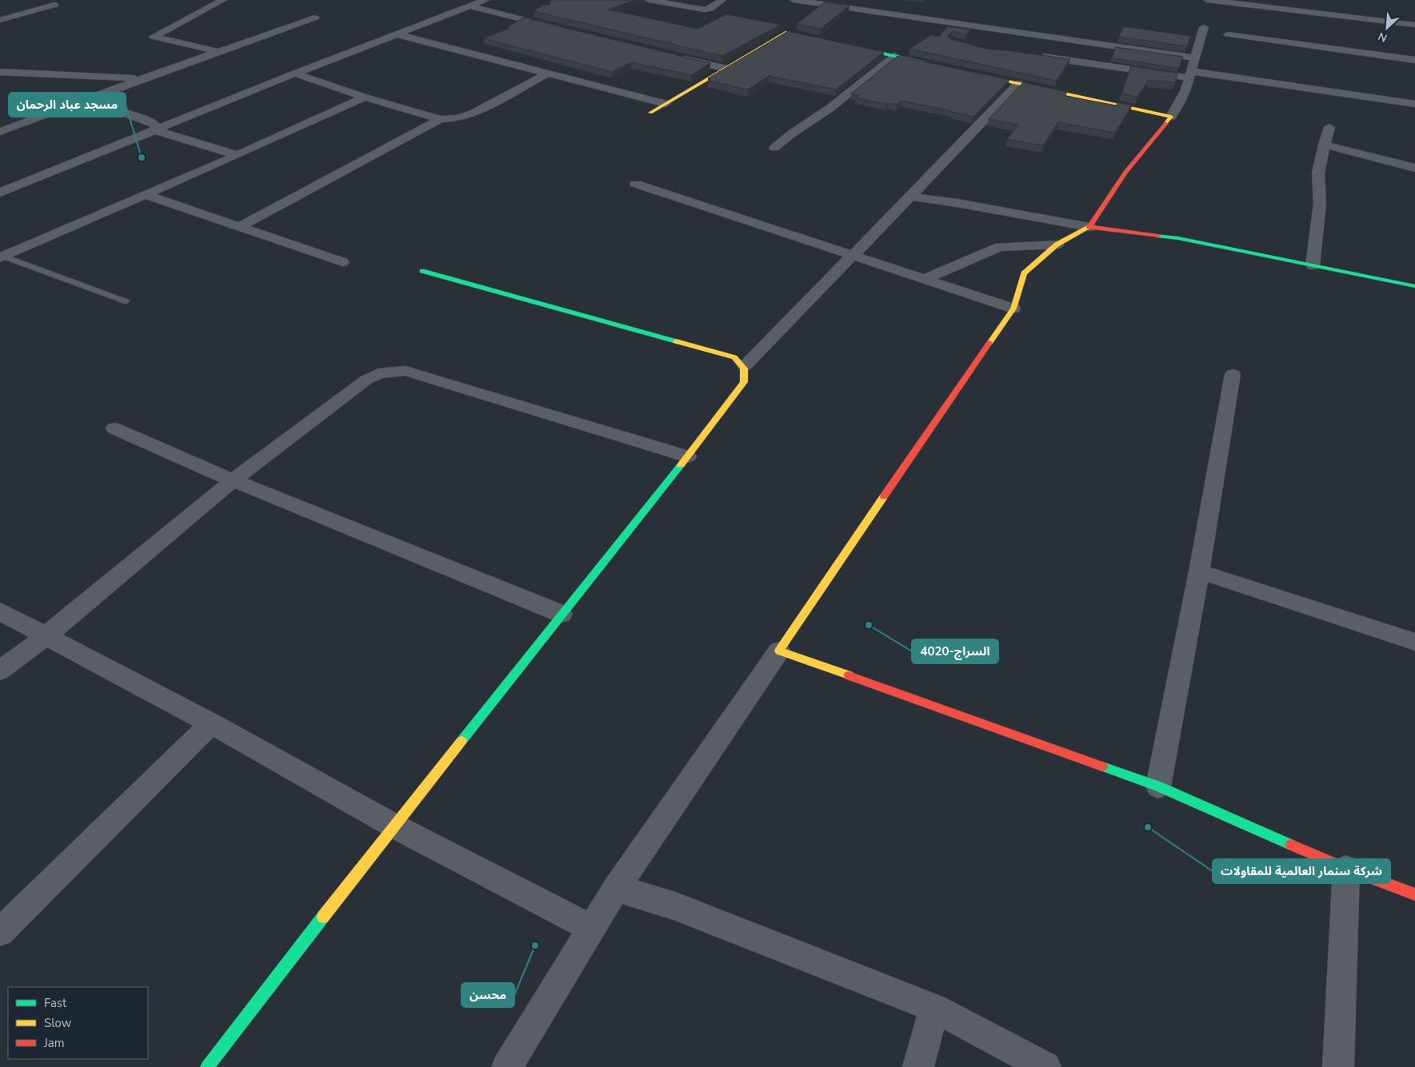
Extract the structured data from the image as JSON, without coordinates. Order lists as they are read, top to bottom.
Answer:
{
  "places": [
    "مسجد عباد الرحمان",
    "السراج-4020",
    "شركة سنمار العالمية للمقاولات",
    "محسن"
  ],
  "legend": ["Fast", "Slow", "Jam"],
  "north": "bottom left"
}
